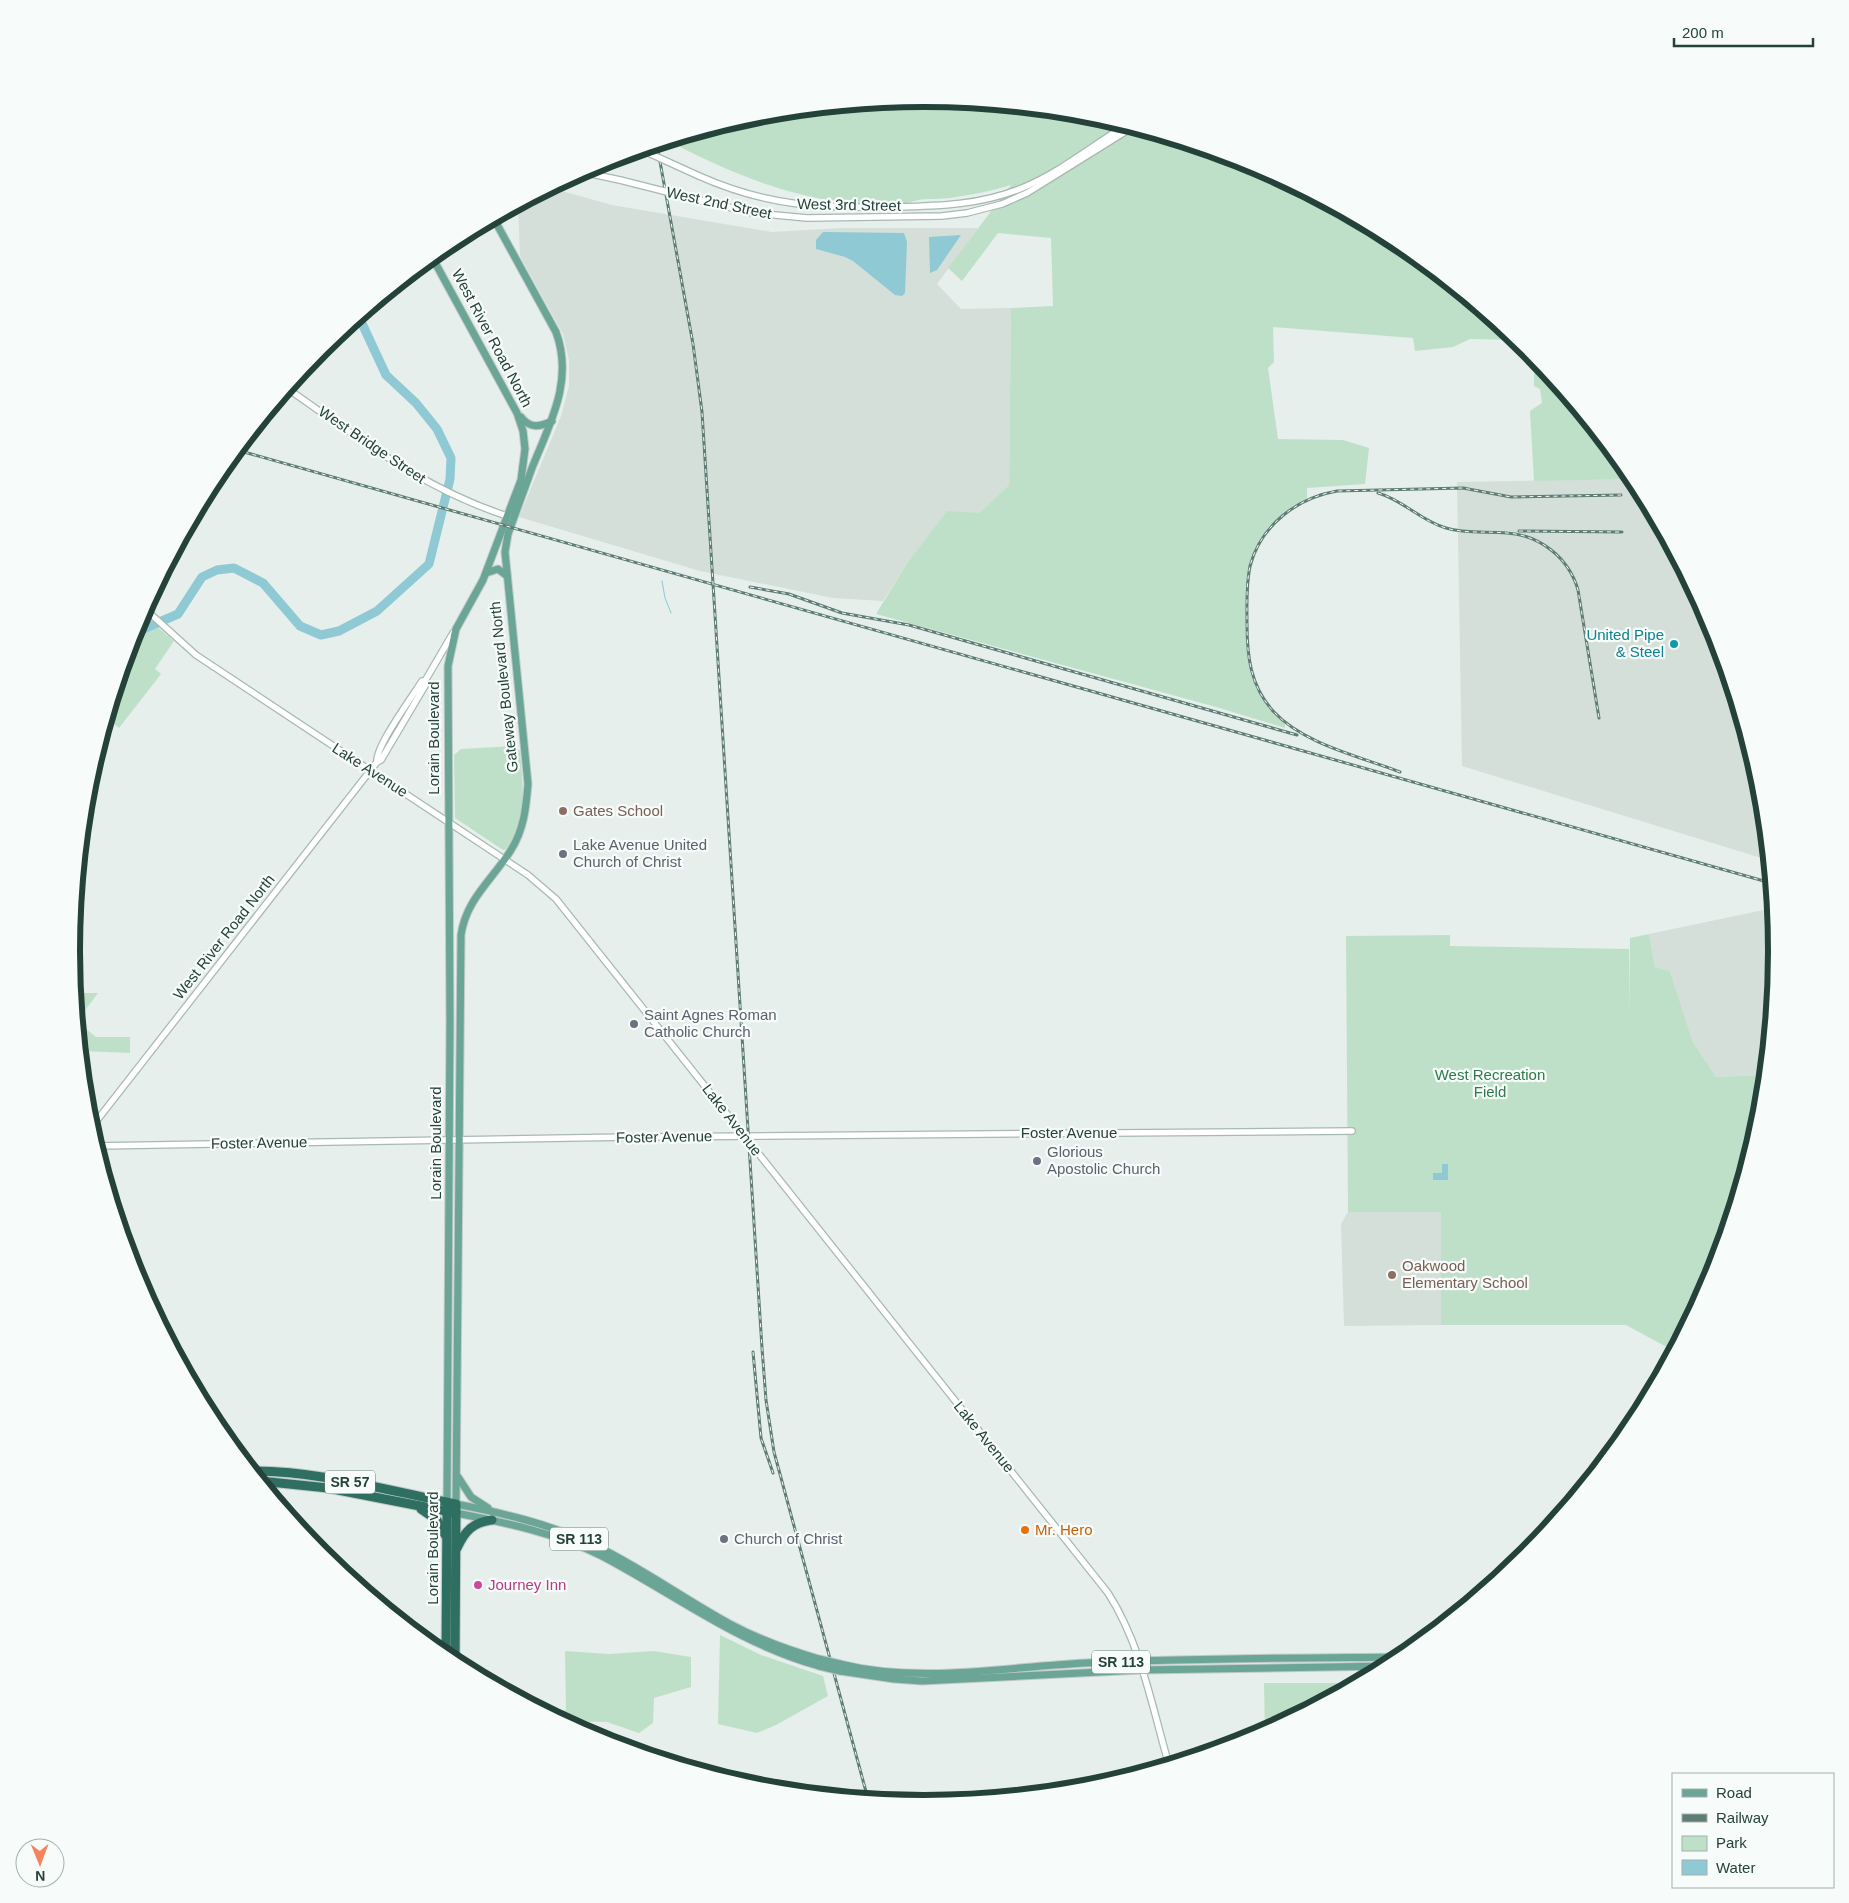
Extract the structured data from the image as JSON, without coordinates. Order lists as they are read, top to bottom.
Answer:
{
  "streets": {
    "highway": ["Lorain Boulevard", "SR 57"],
    "main road": ["West River Road North", "Gateway Boulevard North", "SR 113"],
    "street": [
      "West 2nd Street",
      "West 3rd Street",
      "West Bridge Street",
      "Lake Avenue",
      "Foster Avenue"
    ]
  },
  "crossings": [
    ["West River Road North", "West Bridge Street"],
    ["West River Road North", "Gateway Boulevard North"],
    ["West River Road North", "Lorain Boulevard"],
    ["West River Road North", "Lake Avenue"],
    ["West Bridge Street", "Gateway Boulevard North"],
    ["Gateway Boulevard North", "Lorain Boulevard"],
    ["Gateway Boulevard North", "Lake Avenue"],
    ["Lorain Boulevard", "Lake Avenue"],
    ["Lorain Boulevard", "Foster Avenue"],
    ["Lorain Boulevard", "SR 57"],
    ["Lorain Boulevard", "SR 113"],
    ["Lake Avenue", "Foster Avenue"],
    ["Lake Avenue", "SR 113"],
    ["SR 57", "SR 113"]
  ],
  "parks": ["West Recreation Field"],
  "places": [
    "United Pipe & Steel",
    "Gates School",
    "Lake Avenue United Church of Christ",
    "Saint Agnes Roman Catholic Church",
    "Glorious Apostolic Church",
    "Oakwood Elementary School",
    "Mr. Hero",
    "Church of Christ",
    "Journey Inn"
  ],
  "legend": [
    "Road",
    "Railway",
    "Park",
    "Water"
  ],
  "scale_bar": "200 m",
  "north": "bottom"
}
